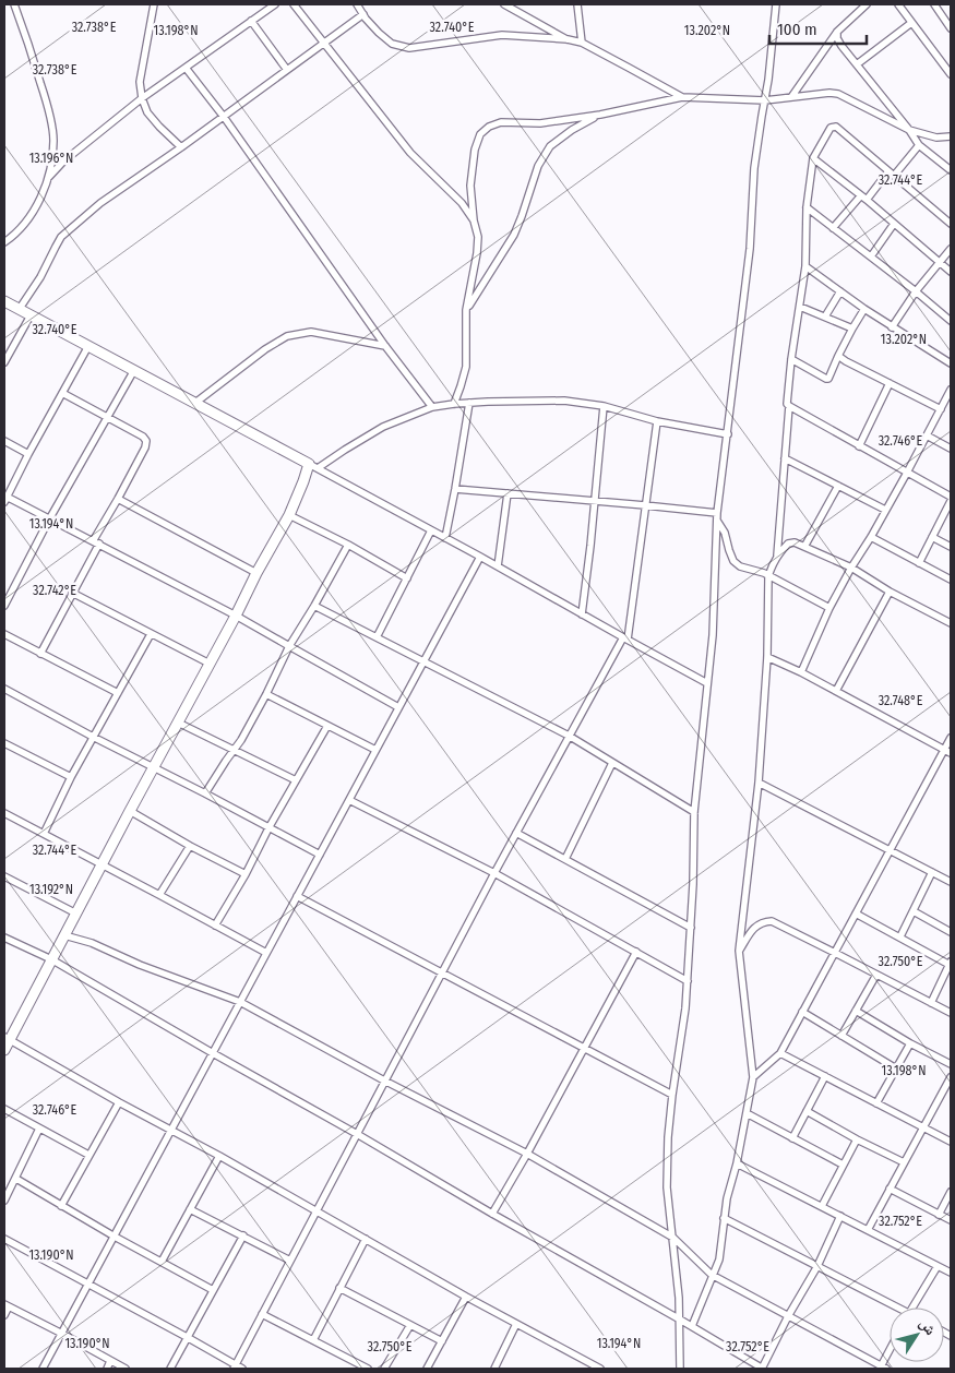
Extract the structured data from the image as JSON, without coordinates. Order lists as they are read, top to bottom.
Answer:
{
  "scale_bar": "100 m",
  "north": "top right",
  "coordinates": [
    "32.740°E",
    "32.738°E",
    "13.198°N",
    "13.202°N",
    "13.196°N",
    "32.744°E",
    "32.746°E",
    "13.194°N",
    "32.742°E",
    "32.748°E",
    "13.192°N",
    "32.750°E",
    "32.752°E",
    "13.190°N"
  ]
}
